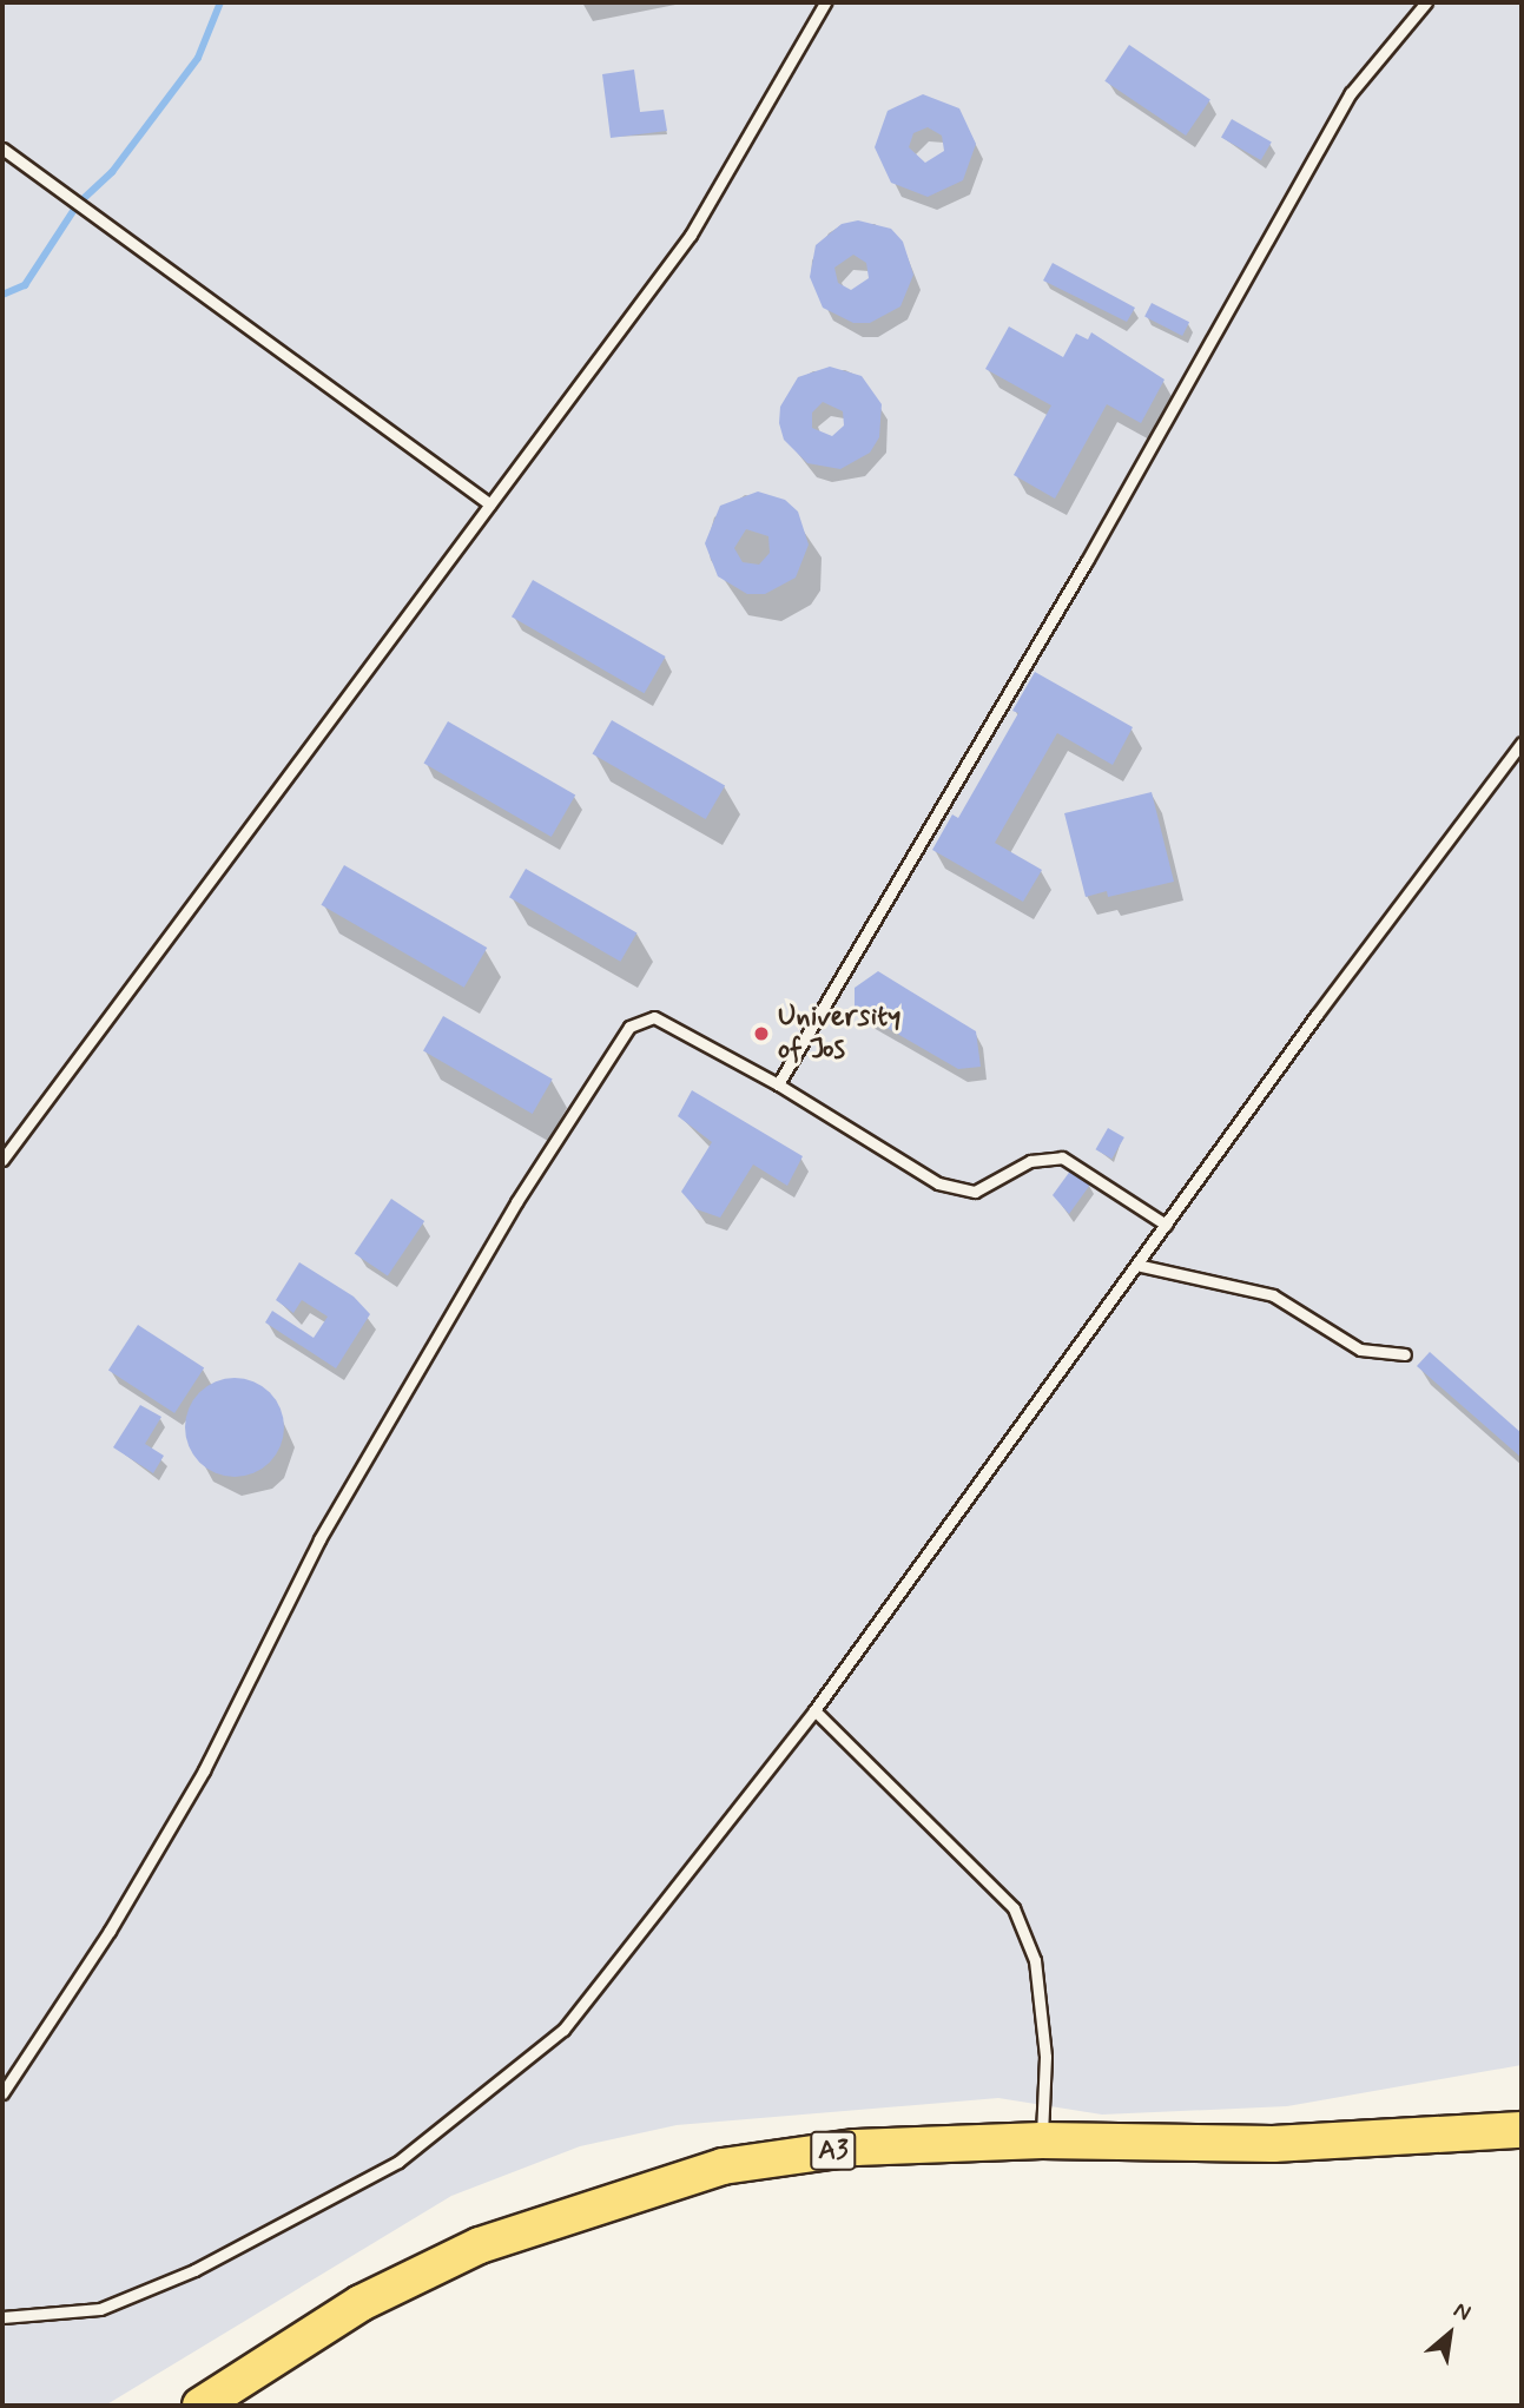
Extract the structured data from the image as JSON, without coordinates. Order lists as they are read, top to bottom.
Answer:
{
  "streets": {
    "highway": ["A3"]
  },
  "places": ["University of Jos"],
  "north": "top right"
}
